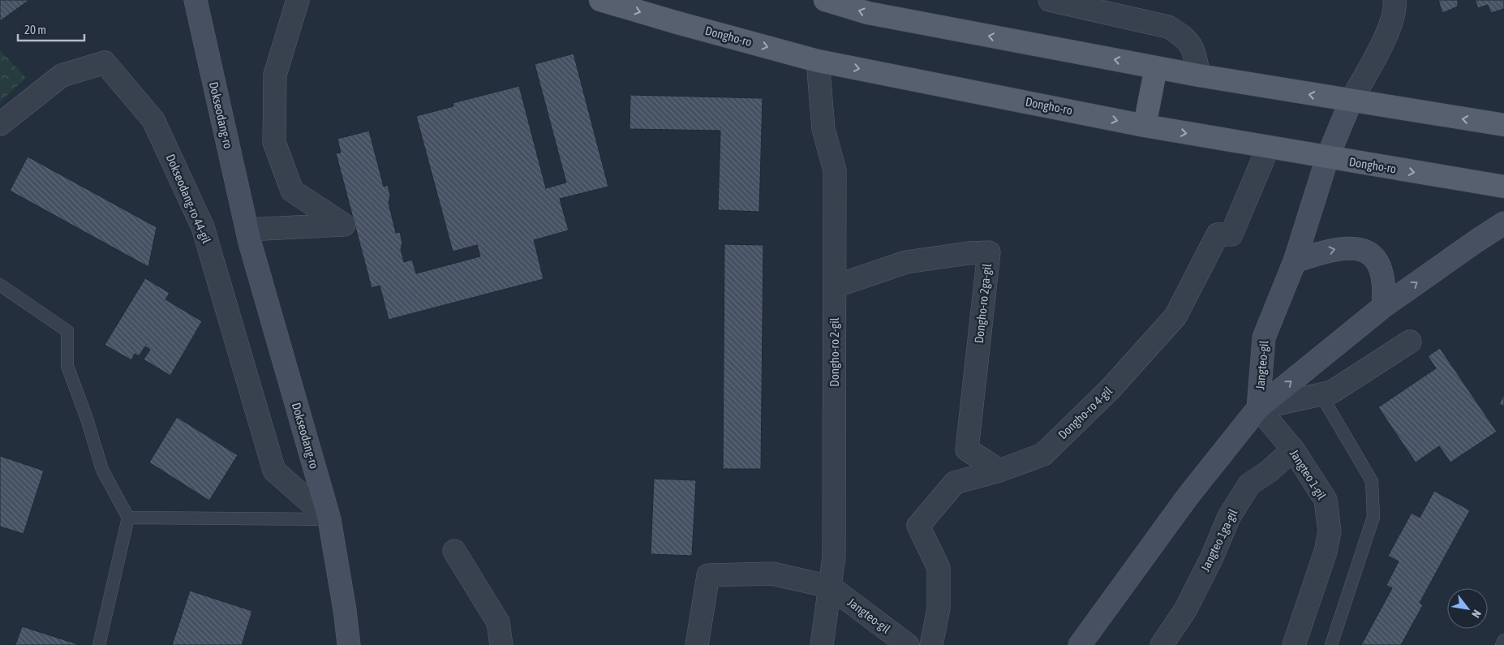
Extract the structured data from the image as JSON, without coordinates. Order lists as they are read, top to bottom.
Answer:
{
  "streets": {
    "main road": ["Dongho-ro", "Dokseodang-ro", "Jangteo-gil"],
    "street": [
      "Dokseodang-ro 44-gil",
      "Dongho-ro 2ga-gil",
      "Dongho-ro 2-gil",
      "Dongho-ro 4-gil",
      "Jangteo 1-gil",
      "Jangteo 1ga-gil"
    ]
  },
  "crossings": [
    ["Dongho-ro", "Dongho-ro 2-gil"],
    ["Dongho-ro", "Jangteo-gil"],
    ["Dongho-ro", "Dongho-ro 4-gil"],
    ["Dokseodang-ro", "Dokseodang-ro 44-gil"],
    ["Dongho-ro 2ga-gil", "Dongho-ro 2-gil"],
    ["Dongho-ro 2ga-gil", "Dongho-ro 4-gil"],
    ["Dongho-ro 2-gil", "Jangteo-gil"],
    ["Jangteo-gil", "Jangteo 1-gil"],
    ["Jangteo 1-gil", "Jangteo 1ga-gil"]
  ],
  "scale_bar": "20 m",
  "north": "bottom right"
}
